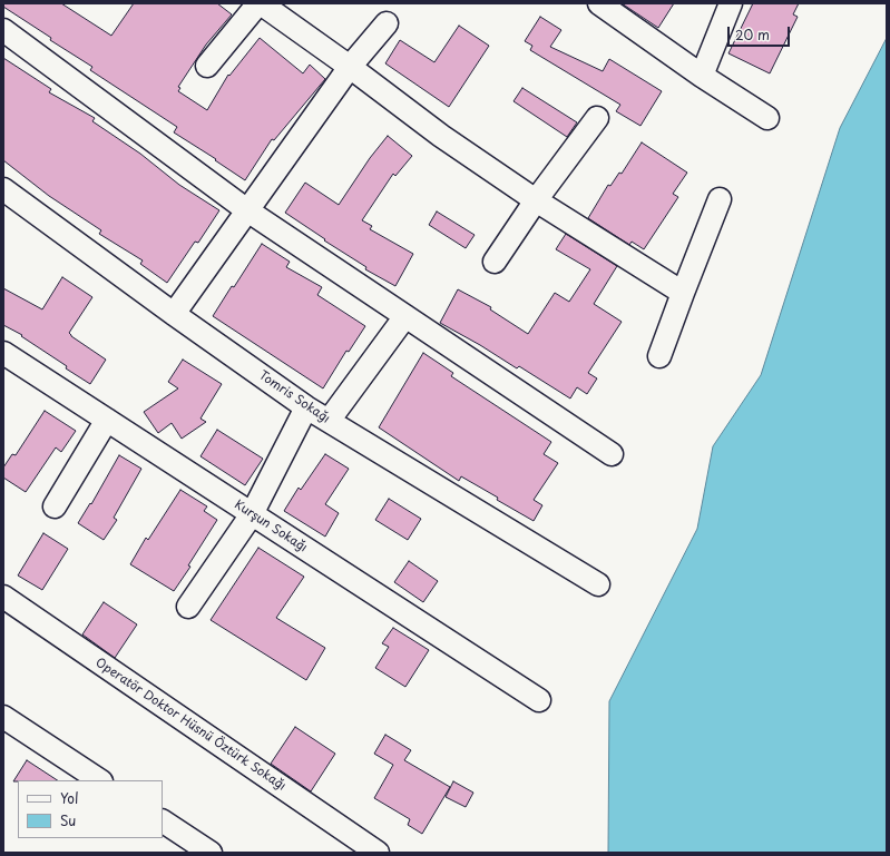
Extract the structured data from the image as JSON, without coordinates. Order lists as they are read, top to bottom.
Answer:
{
  "streets": {
    "street": ["Tomris Sokağı", "Kurşun Sokağı", "Operatör Doktor Hüsnü Öztürk Sokağı"]
  },
  "legend": ["Yol", "Su"],
  "scale_bar": "20 m"
}
